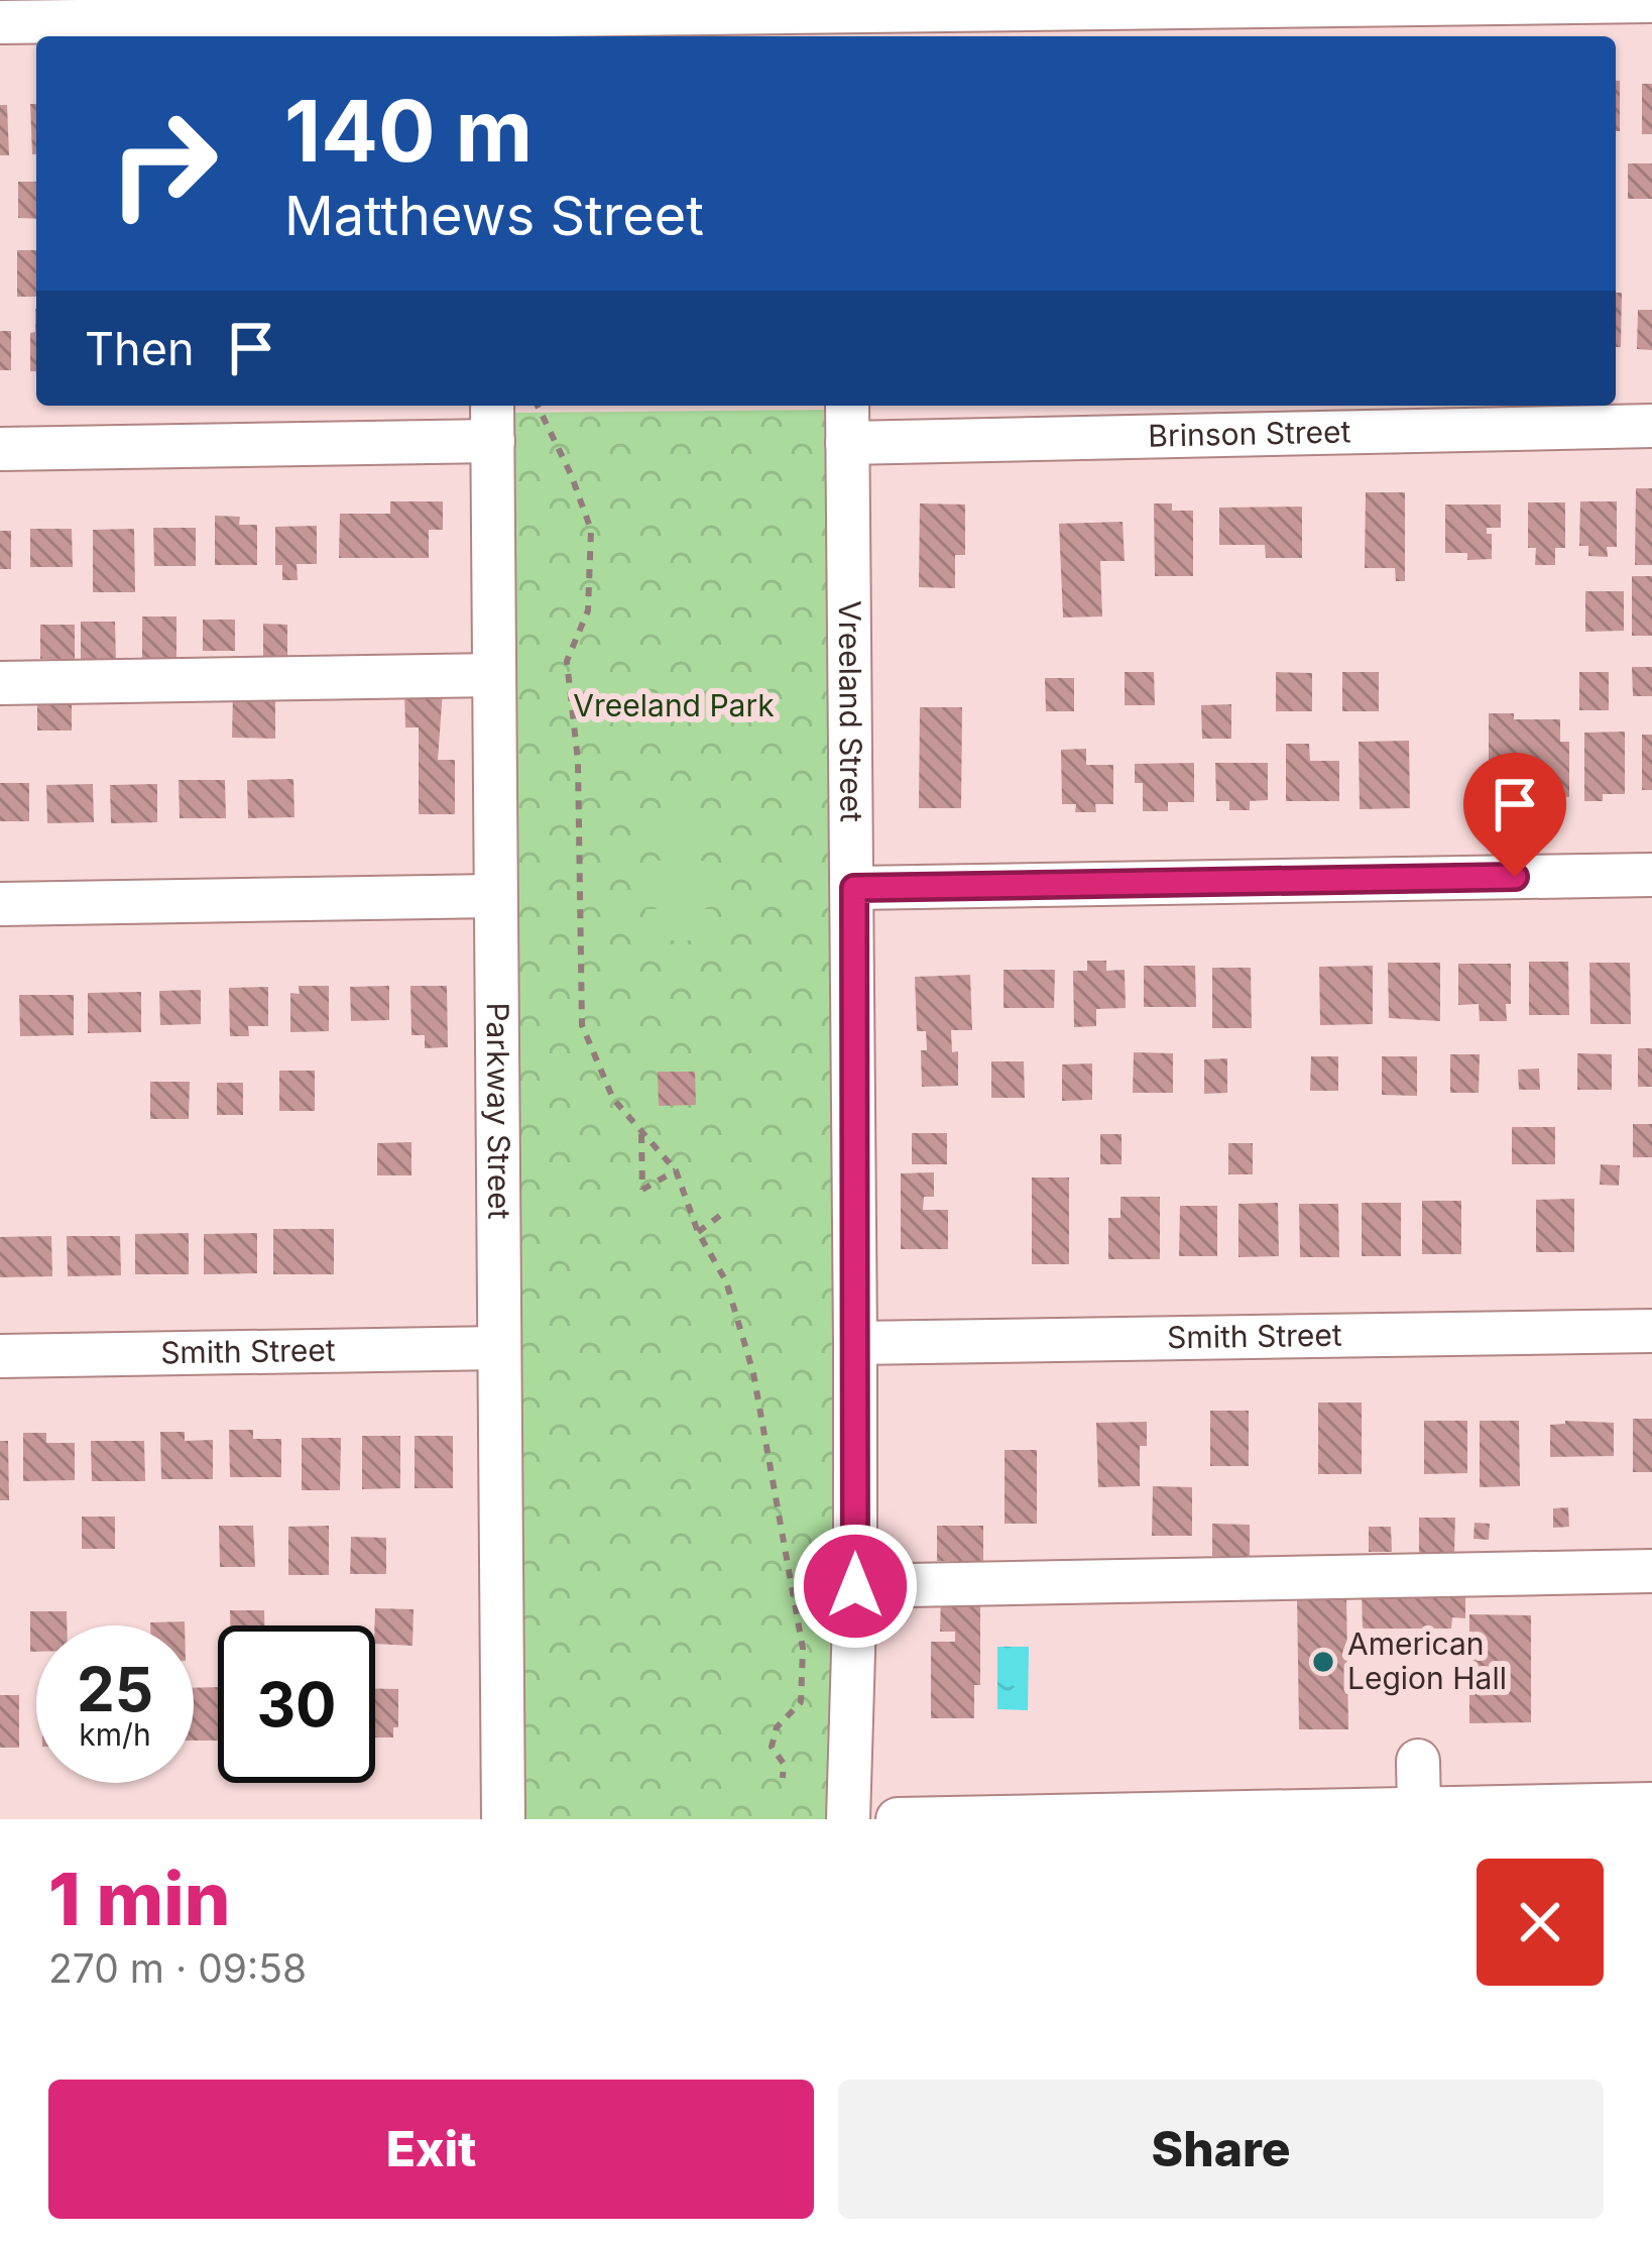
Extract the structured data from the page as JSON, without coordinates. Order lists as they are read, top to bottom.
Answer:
{
  "streets": {
    "street": [
      "Brinson Street",
      "Vreeland Street",
      "Parkway Street",
      "Smith Street"
    ]
  },
  "crossings": [
    ["Brinson Street", "Vreeland Street"],
    ["Vreeland Street", "Smith Street"],
    ["Parkway Street", "Smith Street"]
  ],
  "parks": ["Vreeland Park"],
  "places": ["American Legion Hall"],
  "page": {
    "turn": ["140 m", "Matthews Street"],
    "then": "Then",
    "speed": "25 km/h",
    "limit": "30",
    "heading": ["1 min", "270 m · 09:58"],
    "buttons": ["Exit", "Share"]
  }
}
